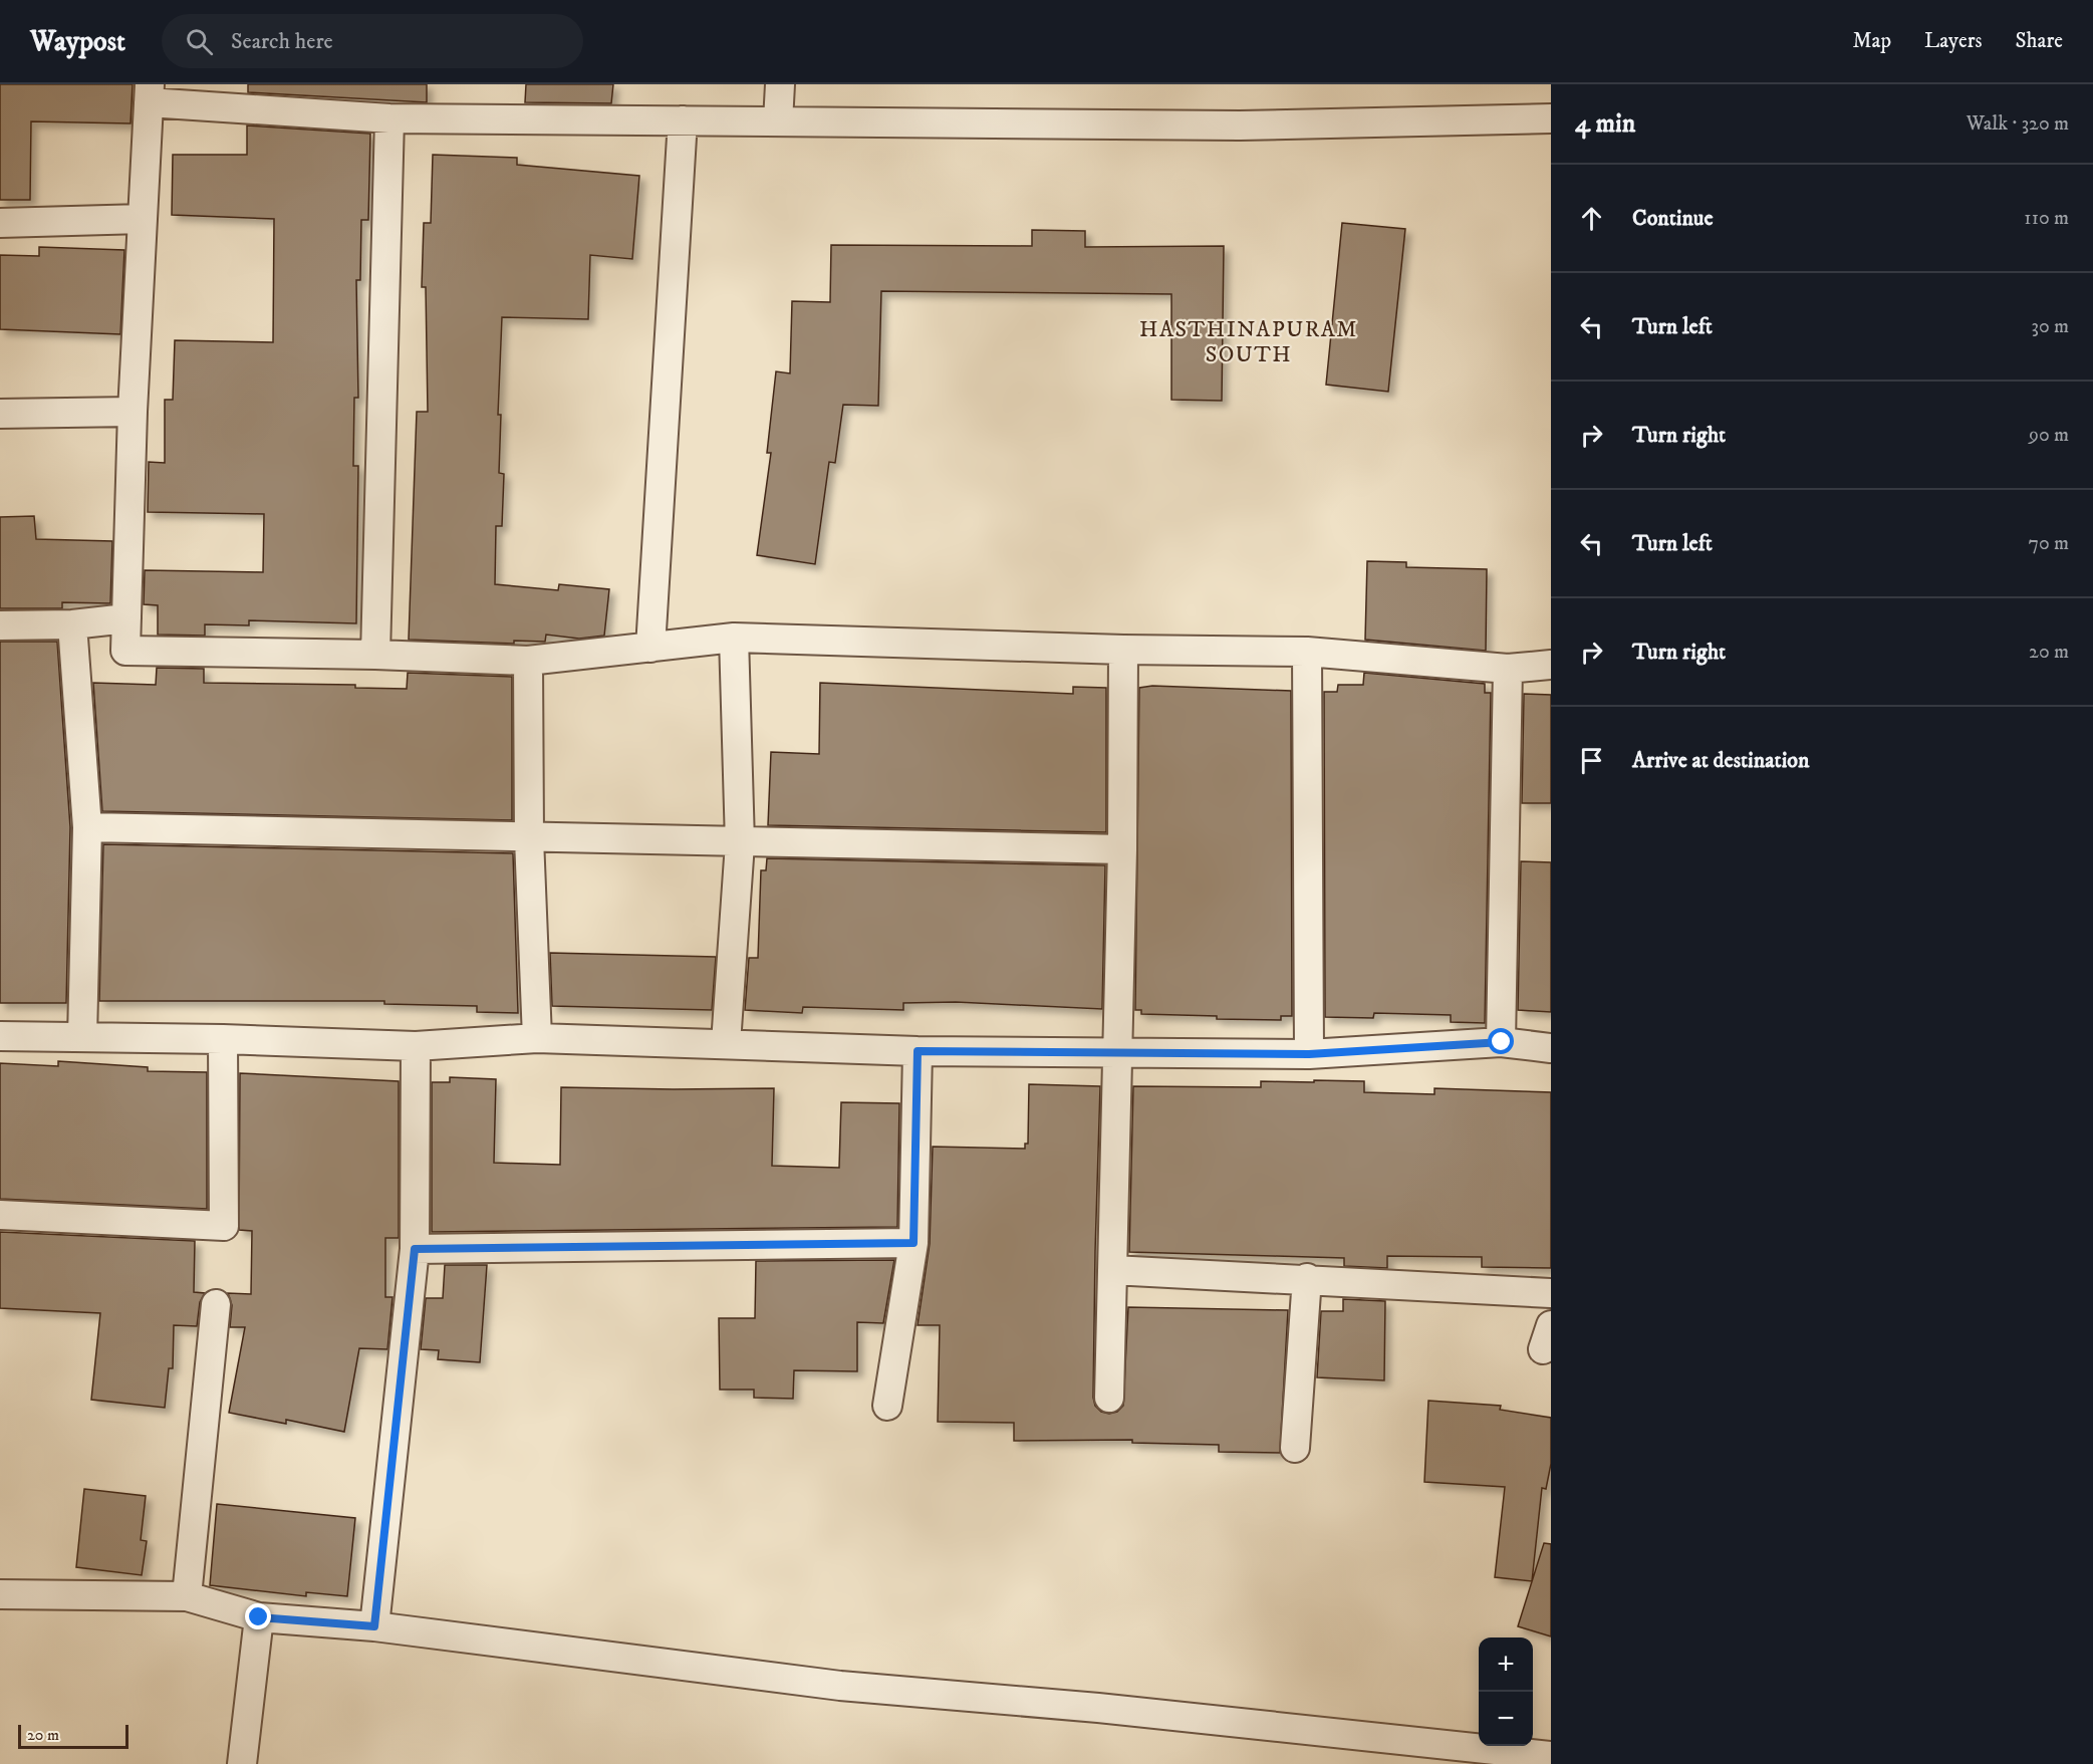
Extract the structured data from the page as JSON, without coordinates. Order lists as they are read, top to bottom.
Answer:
{
  "districts": ["HASTHINAPURAM SOUTH"],
  "scale_bar": "20 m",
  "page": {
    "header": "Waypost",
    "search": "Search here",
    "nav": ["Map", "Layers", "Share"],
    "heading": ["4 min", "Walk · 320 m"],
    "list": [
      ["Continue", "110 m"],
      ["Turn left", "30 m"],
      ["Turn right", "90 m"],
      ["Turn left", "70 m"],
      ["Turn right", "20 m"],
      "Arrive at destination"
    ],
    "map_buttons": ["+", "−"],
    "scale": "20 m"
  }
}
